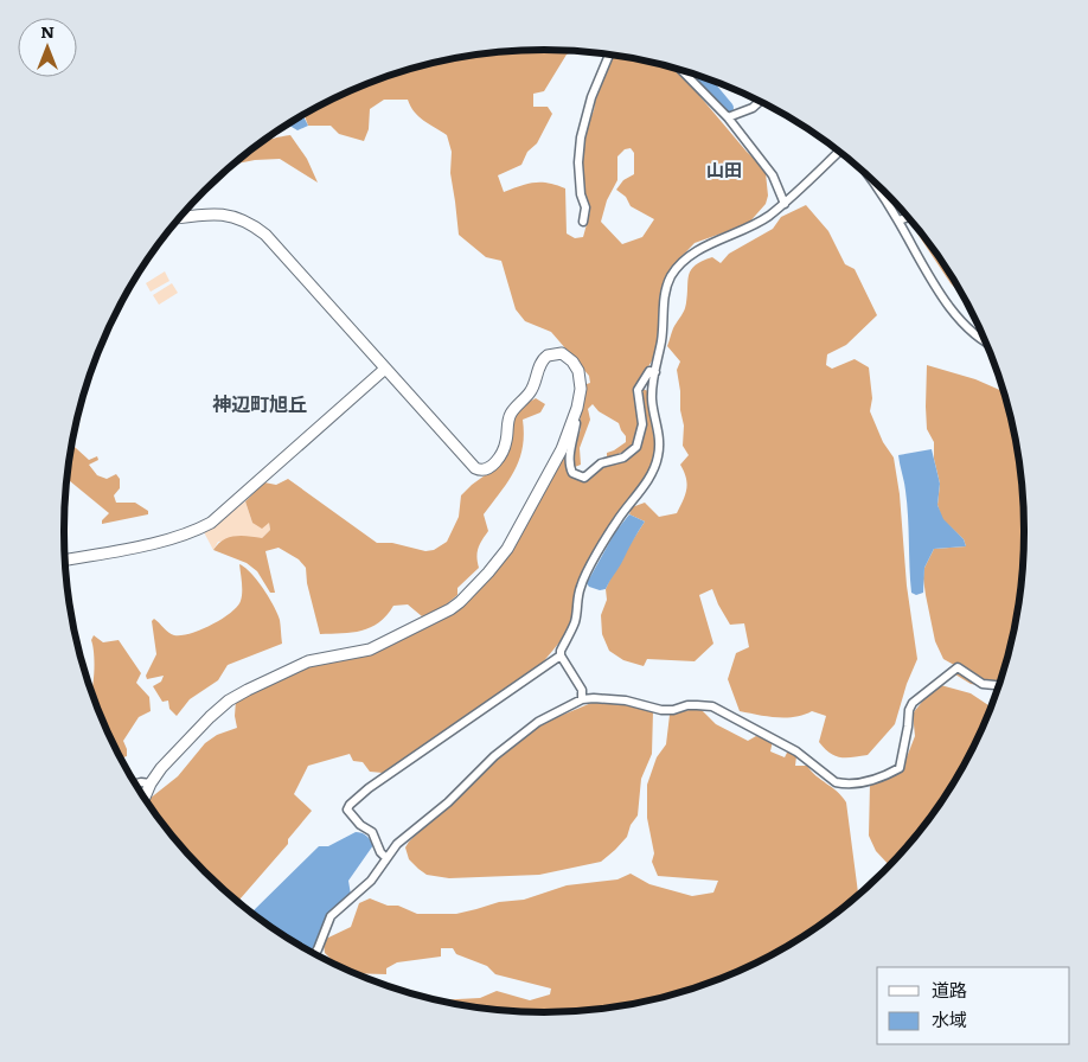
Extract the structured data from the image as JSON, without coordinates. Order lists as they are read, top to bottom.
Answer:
{
  "districts": ["山田", "神辺町旭丘"],
  "legend": ["道路", "水域"],
  "north": "top"
}
